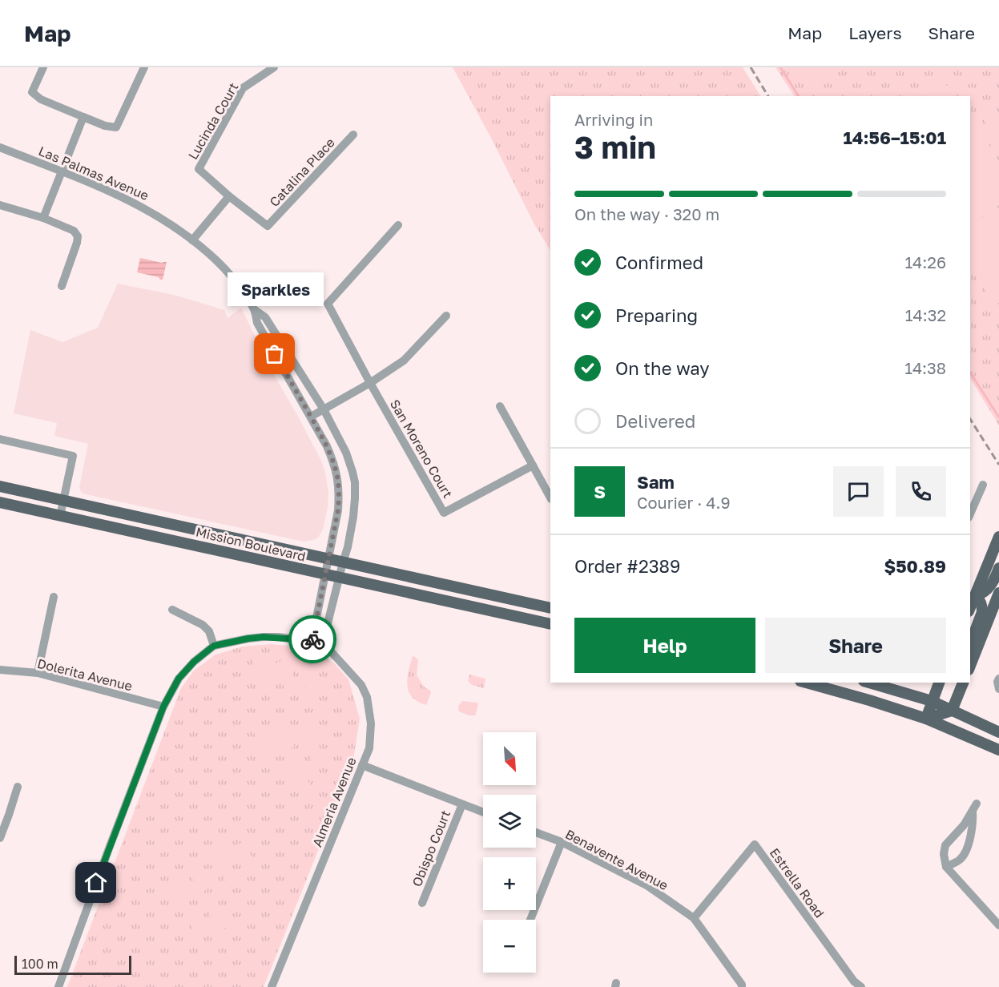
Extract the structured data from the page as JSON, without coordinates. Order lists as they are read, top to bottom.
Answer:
{
  "streets": {
    "main road": ["Mission Boulevard"],
    "street": [
      "Lucinda Court",
      "Catalina Place",
      "Las Palmas Avenue",
      "San Moreno Court",
      "Dolerita Avenue",
      "Almeria Avenue",
      "Obispo Court",
      "Benavente Avenue",
      "Estrella Road"
    ]
  },
  "crossings": [
    ["Lucinda Court", "Catalina Place"],
    ["Las Palmas Avenue", "Mission Boulevard"],
    ["Las Palmas Avenue", "Almeria Avenue"],
    ["Benavente Avenue", "Estrella Road"]
  ],
  "places": ["Sparkles"],
  "scale_bar": "100 m",
  "north": "bottom right",
  "page": {
    "header": "Map",
    "nav": ["Map", "Layers", "Share"],
    "heading": ["3 min", "Arriving in", "14:56–15:01"],
    "panel": [
      "Sam",
      "Courier · 4.9",
      "Order #2389",
      "$50.89"
    ],
    "bar": "On the way · 320 m",
    "list": [
      ["Confirmed", "14:26"],
      ["Preparing", "14:32"],
      ["On the way", "14:38"],
      "Delivered"
    ],
    "bubble": "Sparkles",
    "round": "S",
    "buttons": ["Help", "Share"],
    "map_buttons": ["+", "−"],
    "scale": "100 m"
  }
}
